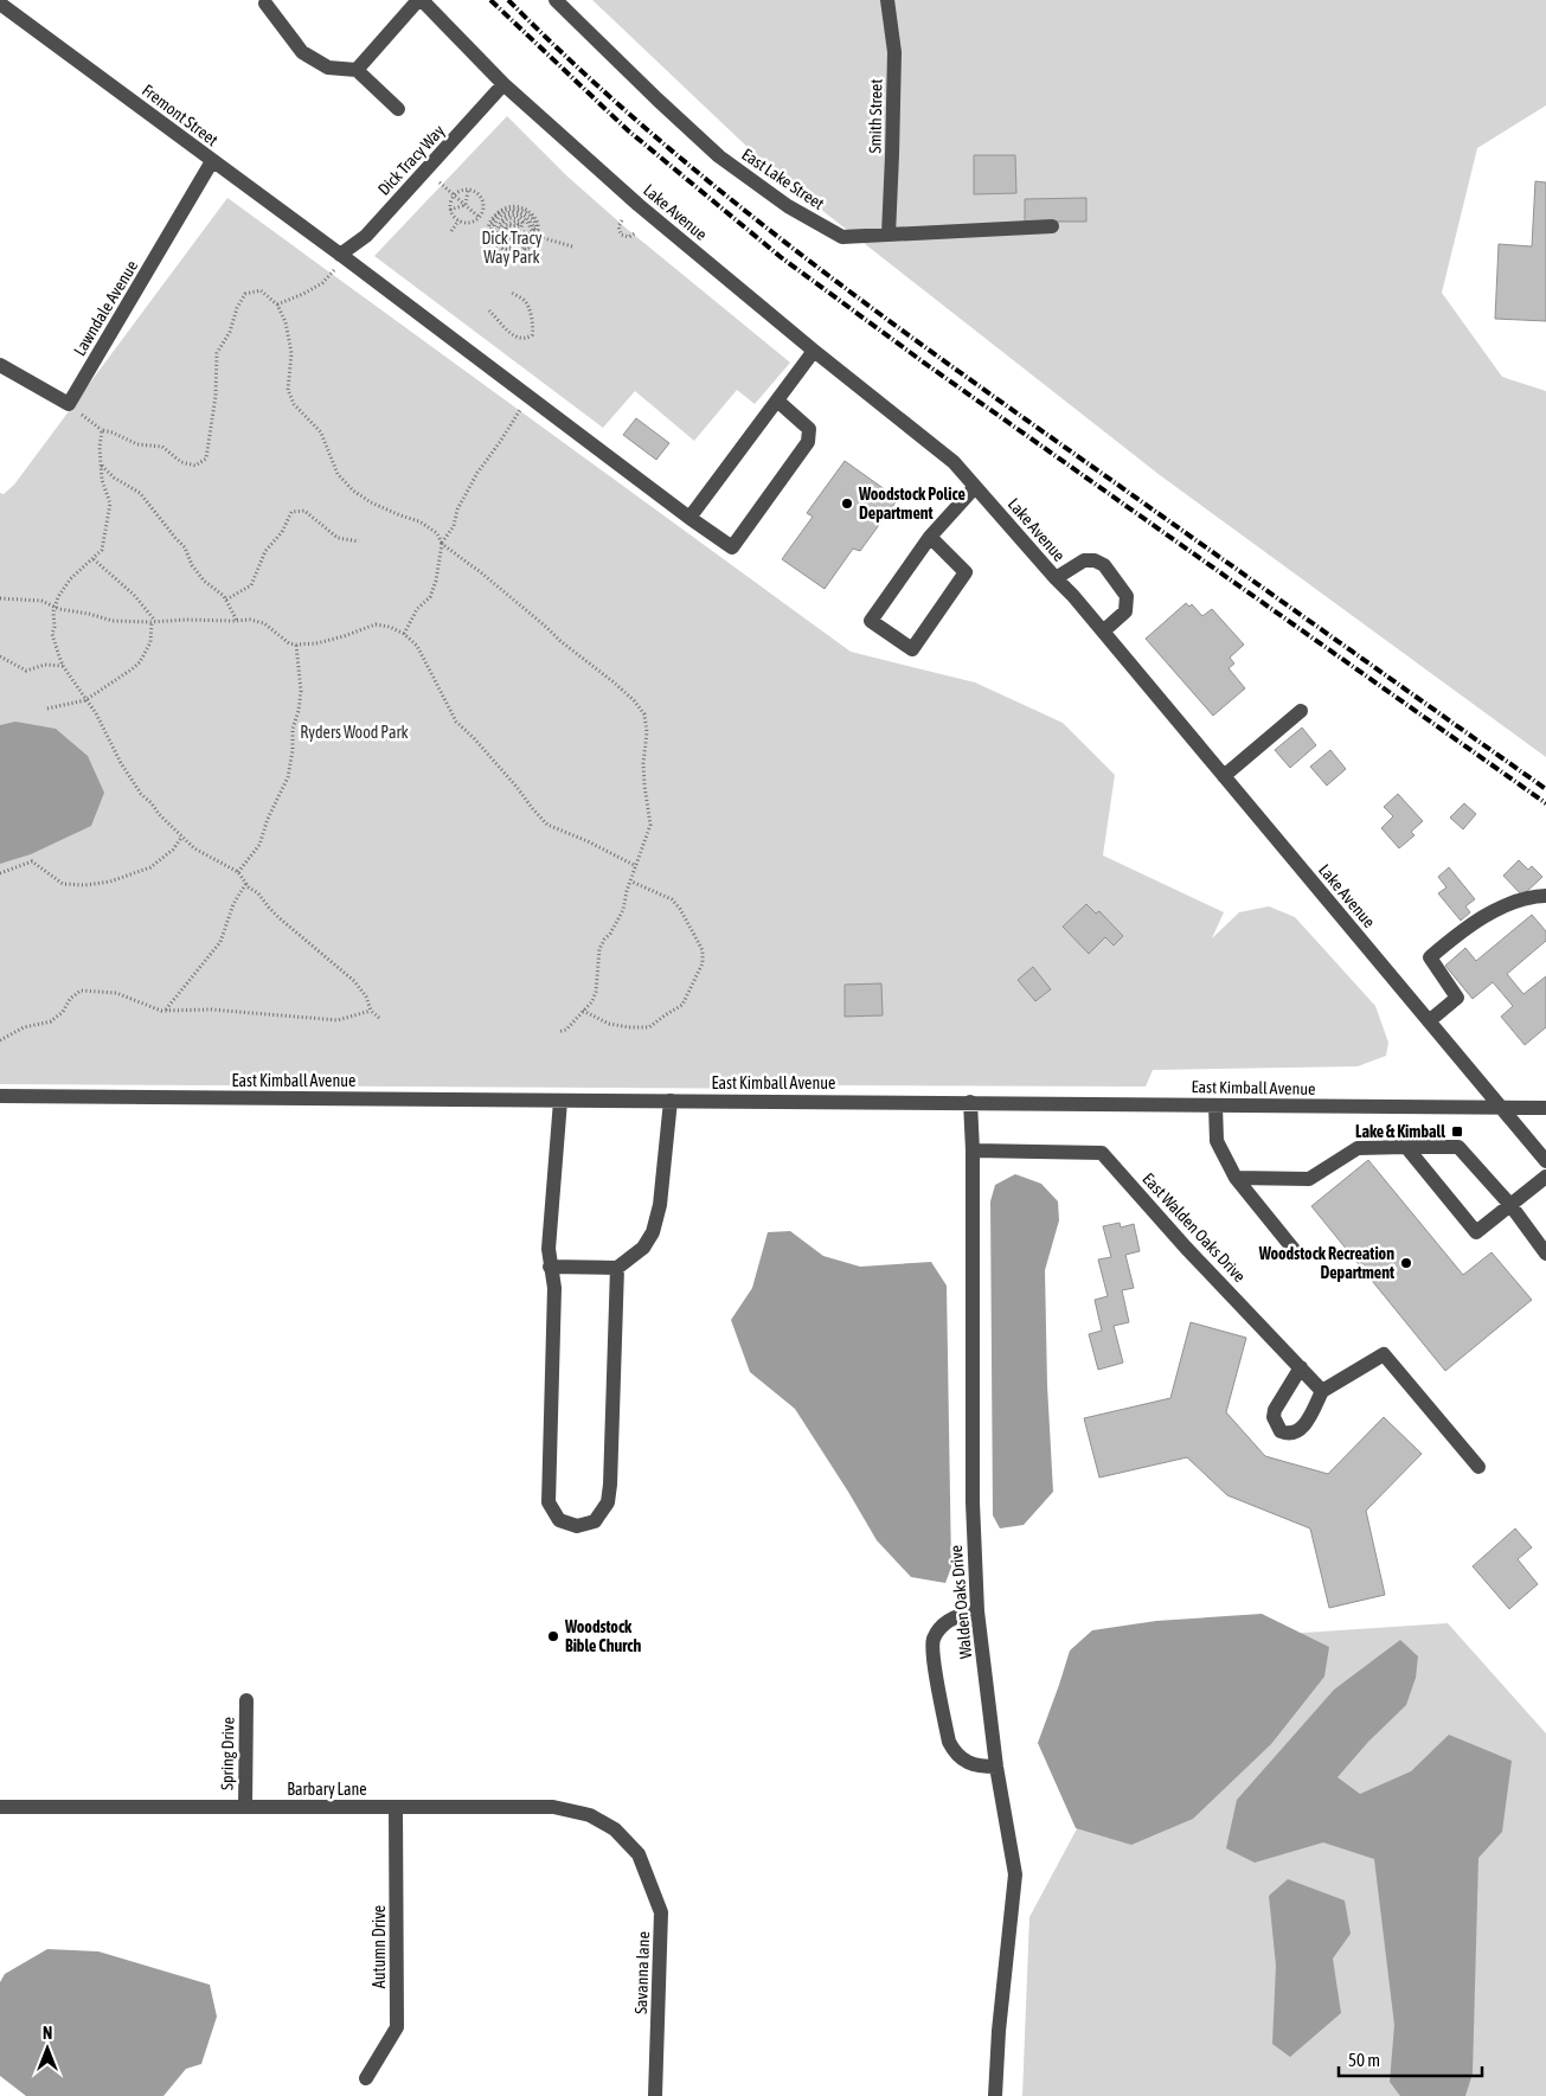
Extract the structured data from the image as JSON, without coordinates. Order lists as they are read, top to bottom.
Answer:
{
  "streets": {
    "street": [
      "Fremont Street",
      "Smith Street",
      "Dick Tracy Way",
      "East Lake Street",
      "Lake Avenue",
      "Lawndale Avenue",
      "East Kimball Avenue",
      "East Walden Oaks Drive",
      "Walden Oaks Drive",
      "Spring Drive",
      "Barbary Lane",
      "Autumn Drive",
      "Savanna lane"
    ]
  },
  "crossings": [
    ["Fremont Street", "Dick Tracy Way"],
    ["Fremont Street", "Lawndale Avenue"],
    ["Smith Street", "East Lake Street"],
    ["Dick Tracy Way", "Lake Avenue"],
    ["Lake Avenue", "East Kimball Avenue"],
    ["East Kimball Avenue", "Walden Oaks Drive"],
    ["East Walden Oaks Drive", "Walden Oaks Drive"],
    ["Spring Drive", "Barbary Lane"],
    ["Barbary Lane", "Autumn Drive"],
    ["Barbary Lane", "Savanna lane"]
  ],
  "parks": ["Dick Tracy Way Park", "Ryders Wood Park"],
  "places": {
    "other": ["Woodstock Police Department", "Woodstock Recreation Department", "Woodstock Bible Church"],
    "transit": ["Lake & Kimball"]
  },
  "scale_bar": "50 m",
  "north": "top"
}
